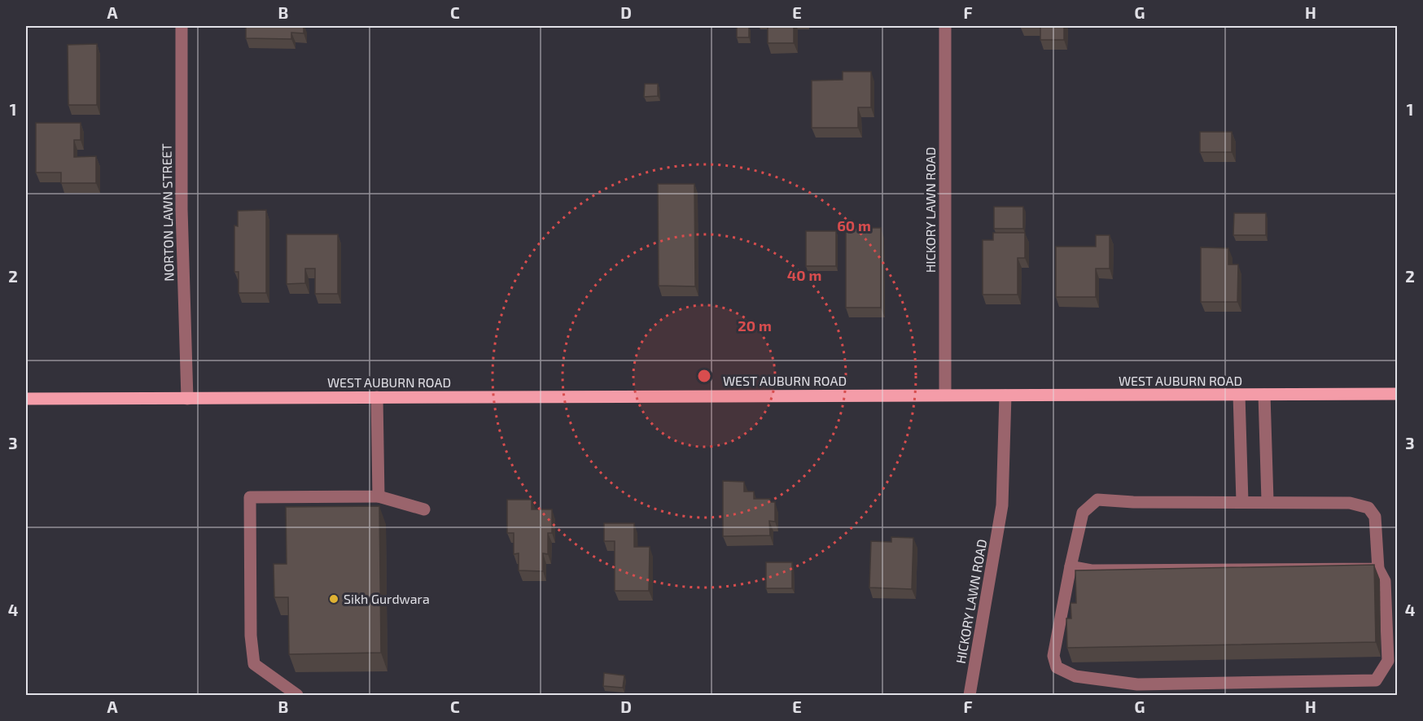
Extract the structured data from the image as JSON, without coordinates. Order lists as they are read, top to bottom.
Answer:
{
  "streets": {
    "main road": ["WEST AUBURN ROAD"],
    "street": ["HICKORY LAWN ROAD", "NORTON LAWN STREET"]
  },
  "crossings": [
    ["HICKORY LAWN ROAD", "WEST AUBURN ROAD"],
    ["NORTON LAWN STREET", "WEST AUBURN ROAD"]
  ],
  "places": ["Sikh Gurdwara"],
  "grid": {
    "columns": [
      "A",
      "B",
      "C",
      "D",
      "E",
      "F",
      "G",
      "H"
    ],
    "rows": [
      "1",
      "2",
      "3",
      "4"
    ]
  },
  "rings": ["60 m", "40 m", "20 m"]
}
